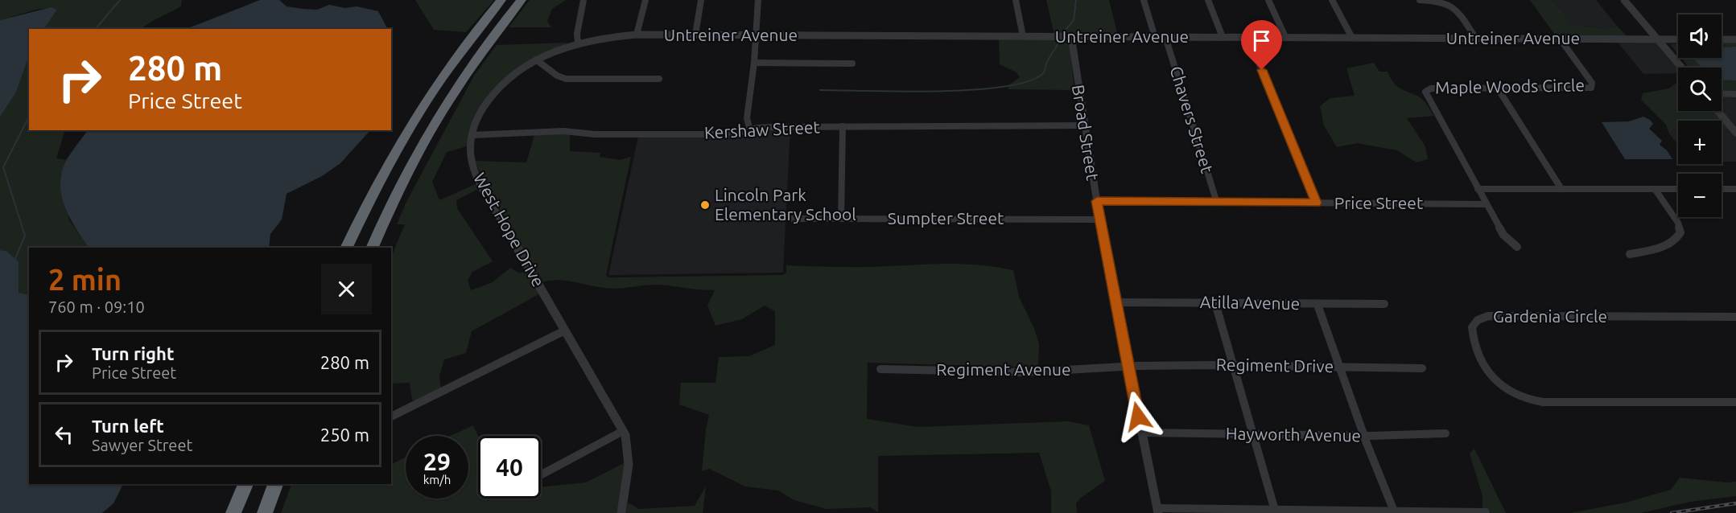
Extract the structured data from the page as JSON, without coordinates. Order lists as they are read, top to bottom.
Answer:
{
  "streets": {
    "street": [
      "Untreiner Avenue",
      "Maple Woods Circle",
      "Chavers Street",
      "Kershaw Street",
      "Broad Street",
      "Price Street",
      "Sumpter Street",
      "West Hope Drive",
      "Atilla Avenue",
      "Gardenia Circle",
      "Regiment Drive",
      "Regiment Avenue",
      "Hayworth Avenue"
    ]
  },
  "crossings": [
    ["Untreiner Avenue", "Maple Woods Circle"],
    ["Untreiner Avenue", "Chavers Street"],
    ["Untreiner Avenue", "Broad Street"],
    ["Untreiner Avenue", "West Hope Drive"],
    ["Maple Woods Circle", "Price Street"],
    ["Chavers Street", "Price Street"],
    ["Kershaw Street", "Broad Street"],
    ["Kershaw Street", "West Hope Drive"],
    ["Broad Street", "Price Street"],
    ["Broad Street", "Sumpter Street"],
    ["Broad Street", "Atilla Avenue"],
    ["Broad Street", "Regiment Drive"],
    ["Broad Street", "Regiment Avenue"],
    ["Broad Street", "Hayworth Avenue"],
    ["Regiment Drive", "Regiment Avenue"]
  ],
  "places": ["Lincoln Park Elementary School"],
  "page": {
    "map_buttons": ["+", "−"],
    "turn": ["280 m", "Price Street"],
    "heading": ["2 min", "760 m · 09:10"],
    "list": [
      {
        "name": "Turn right",
        "note": "Price Street",
        "value": "280 m"
      },
      {
        "name": "Turn left",
        "note": "Sawyer Street",
        "value": "250 m"
      }
    ],
    "speed": "29 km/h",
    "limit": "40"
  }
}
